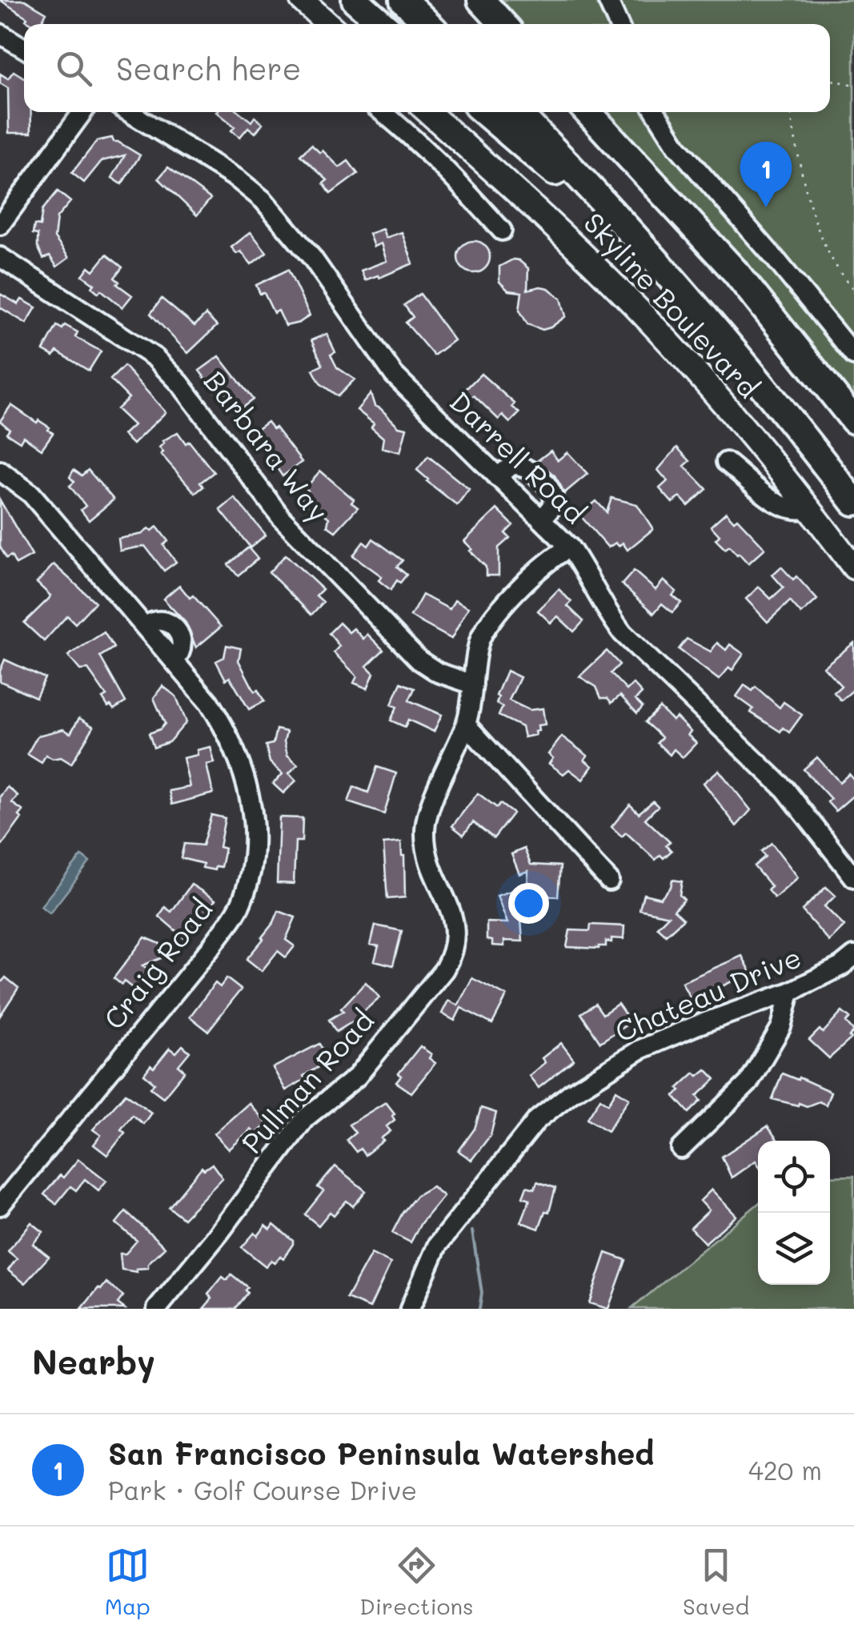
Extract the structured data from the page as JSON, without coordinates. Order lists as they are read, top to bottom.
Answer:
{
  "streets": {
    "main road": ["Skyline Boulevard"],
    "street": [
      "Barbara Way",
      "Darrell Road",
      "Craig Road",
      "Chateau Drive",
      "Pullman Road"
    ]
  },
  "crossings": [
    ["Barbara Way", "Pullman Road"],
    ["Darrell Road", "Pullman Road"]
  ],
  "page": {
    "search": "Search here",
    "pins": "1",
    "heading": "Nearby",
    "list": [
      {
        "mark": "1",
        "name": "San Francisco Peninsula Watershed",
        "note": "Park · Golf Course Drive",
        "value": "420 m"
      }
    ],
    "nav": ["Map", "Directions", "Saved"]
  }
}
